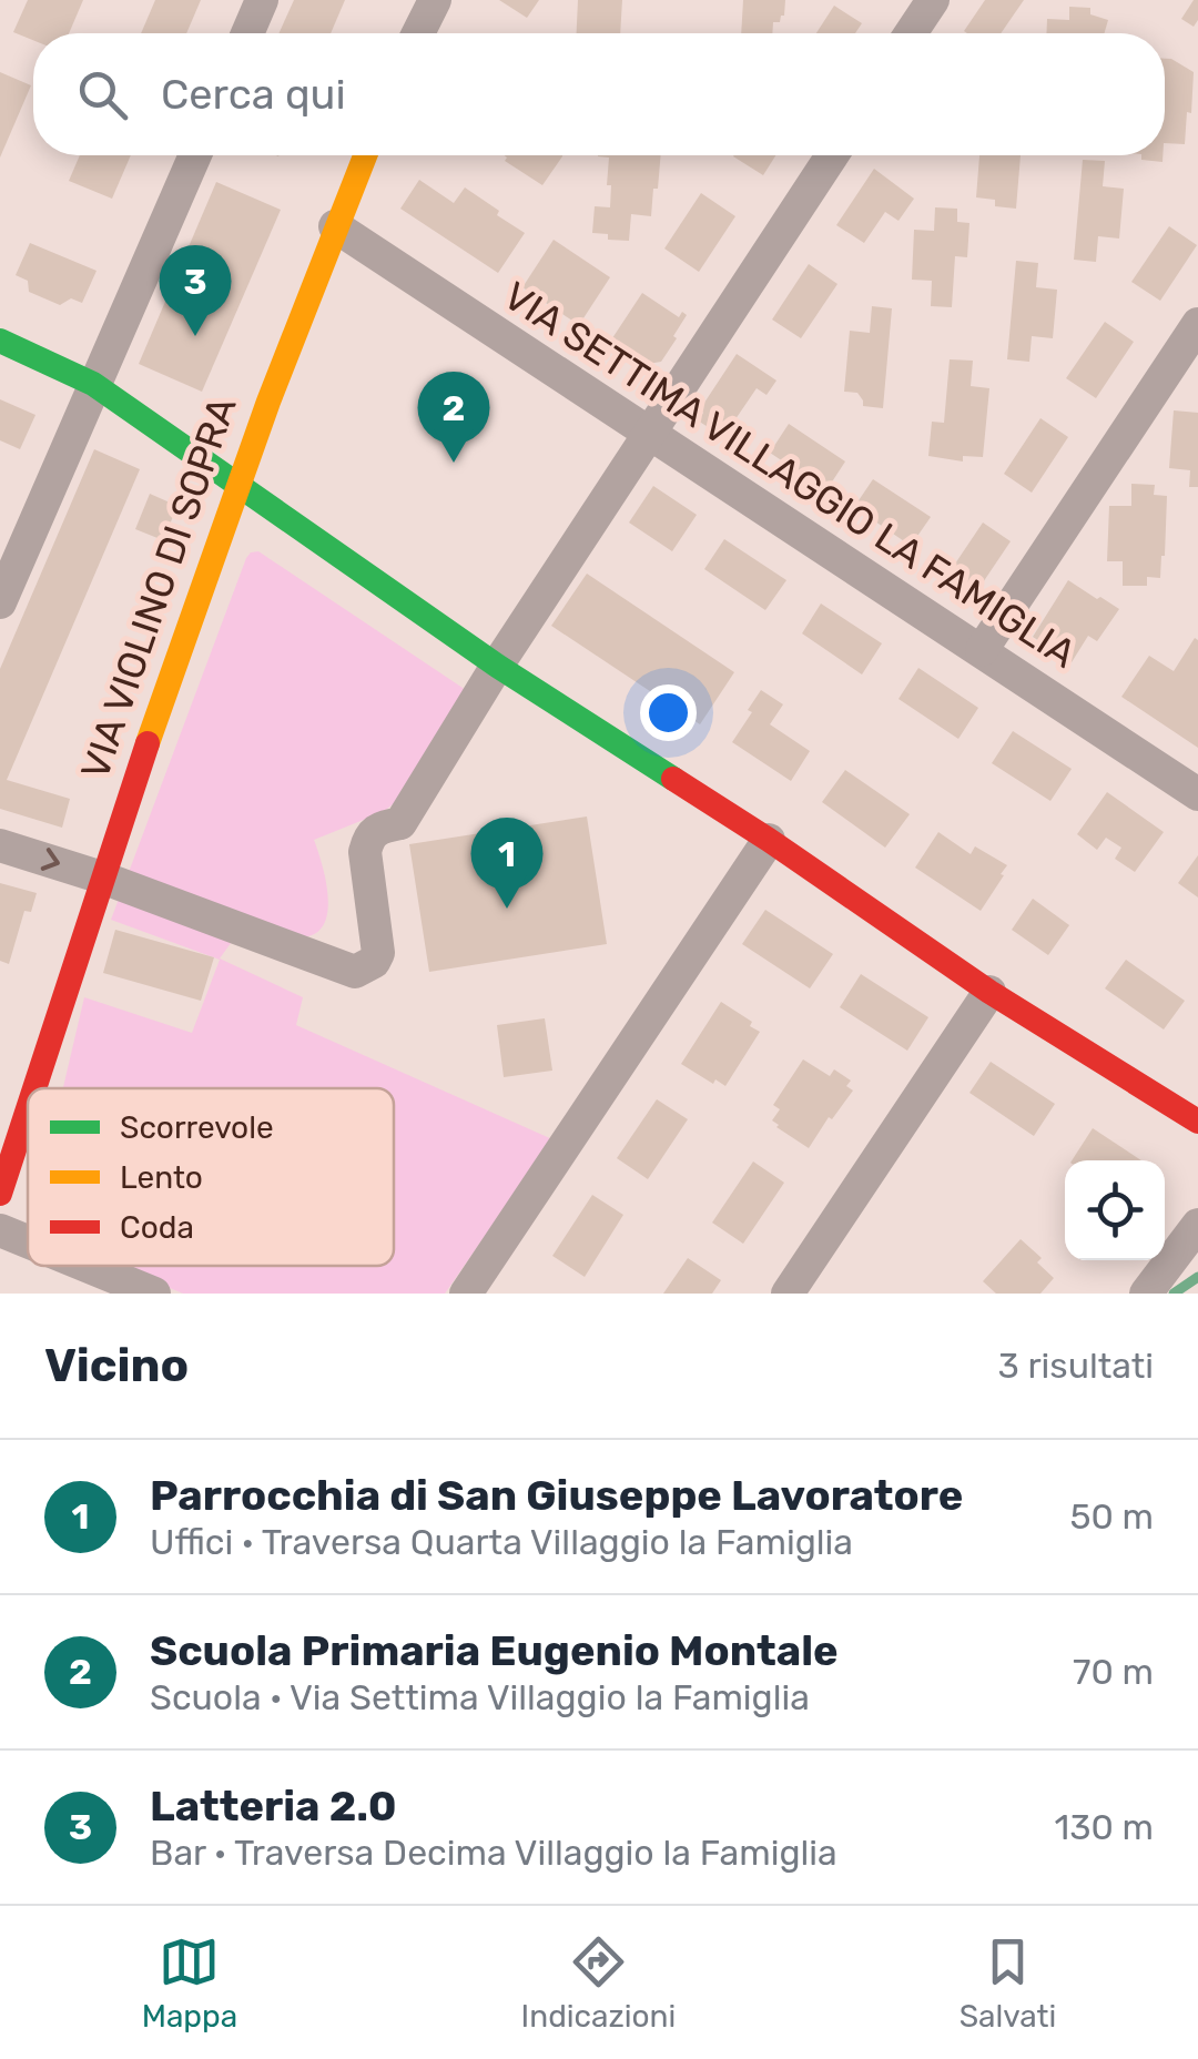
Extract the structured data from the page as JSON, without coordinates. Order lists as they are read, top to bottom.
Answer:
{
  "streets": {
    "street": ["VIA SETTIMA VILLAGGIO LA FAMIGLIA", "VIA VIOLINO DI SOPRA"]
  },
  "crossings": [
    ["VIA SETTIMA VILLAGGIO LA FAMIGLIA", "VIA VIOLINO DI SOPRA"]
  ],
  "legend": ["Scorrevole", "Lento", "Coda"],
  "page": {
    "search": "Cerca qui",
    "pins": ["3", "2", "1"],
    "heading": ["Vicino", "3 risultati"],
    "list": [
      {
        "mark": "1",
        "name": "Parrocchia di San Giuseppe Lavoratore",
        "note": "Uffici · Traversa Quarta Villaggio la Famiglia",
        "value": "50 m"
      },
      {
        "mark": "2",
        "name": "Scuola Primaria Eugenio Montale",
        "note": "Scuola · Via Settima Villaggio la Famiglia",
        "value": "70 m"
      },
      {
        "mark": "3",
        "name": "Latteria 2.0",
        "note": "Bar · Traversa Decima Villaggio la Famiglia",
        "value": "130 m"
      }
    ],
    "nav": ["Mappa", "Indicazioni", "Salvati"]
  }
}
